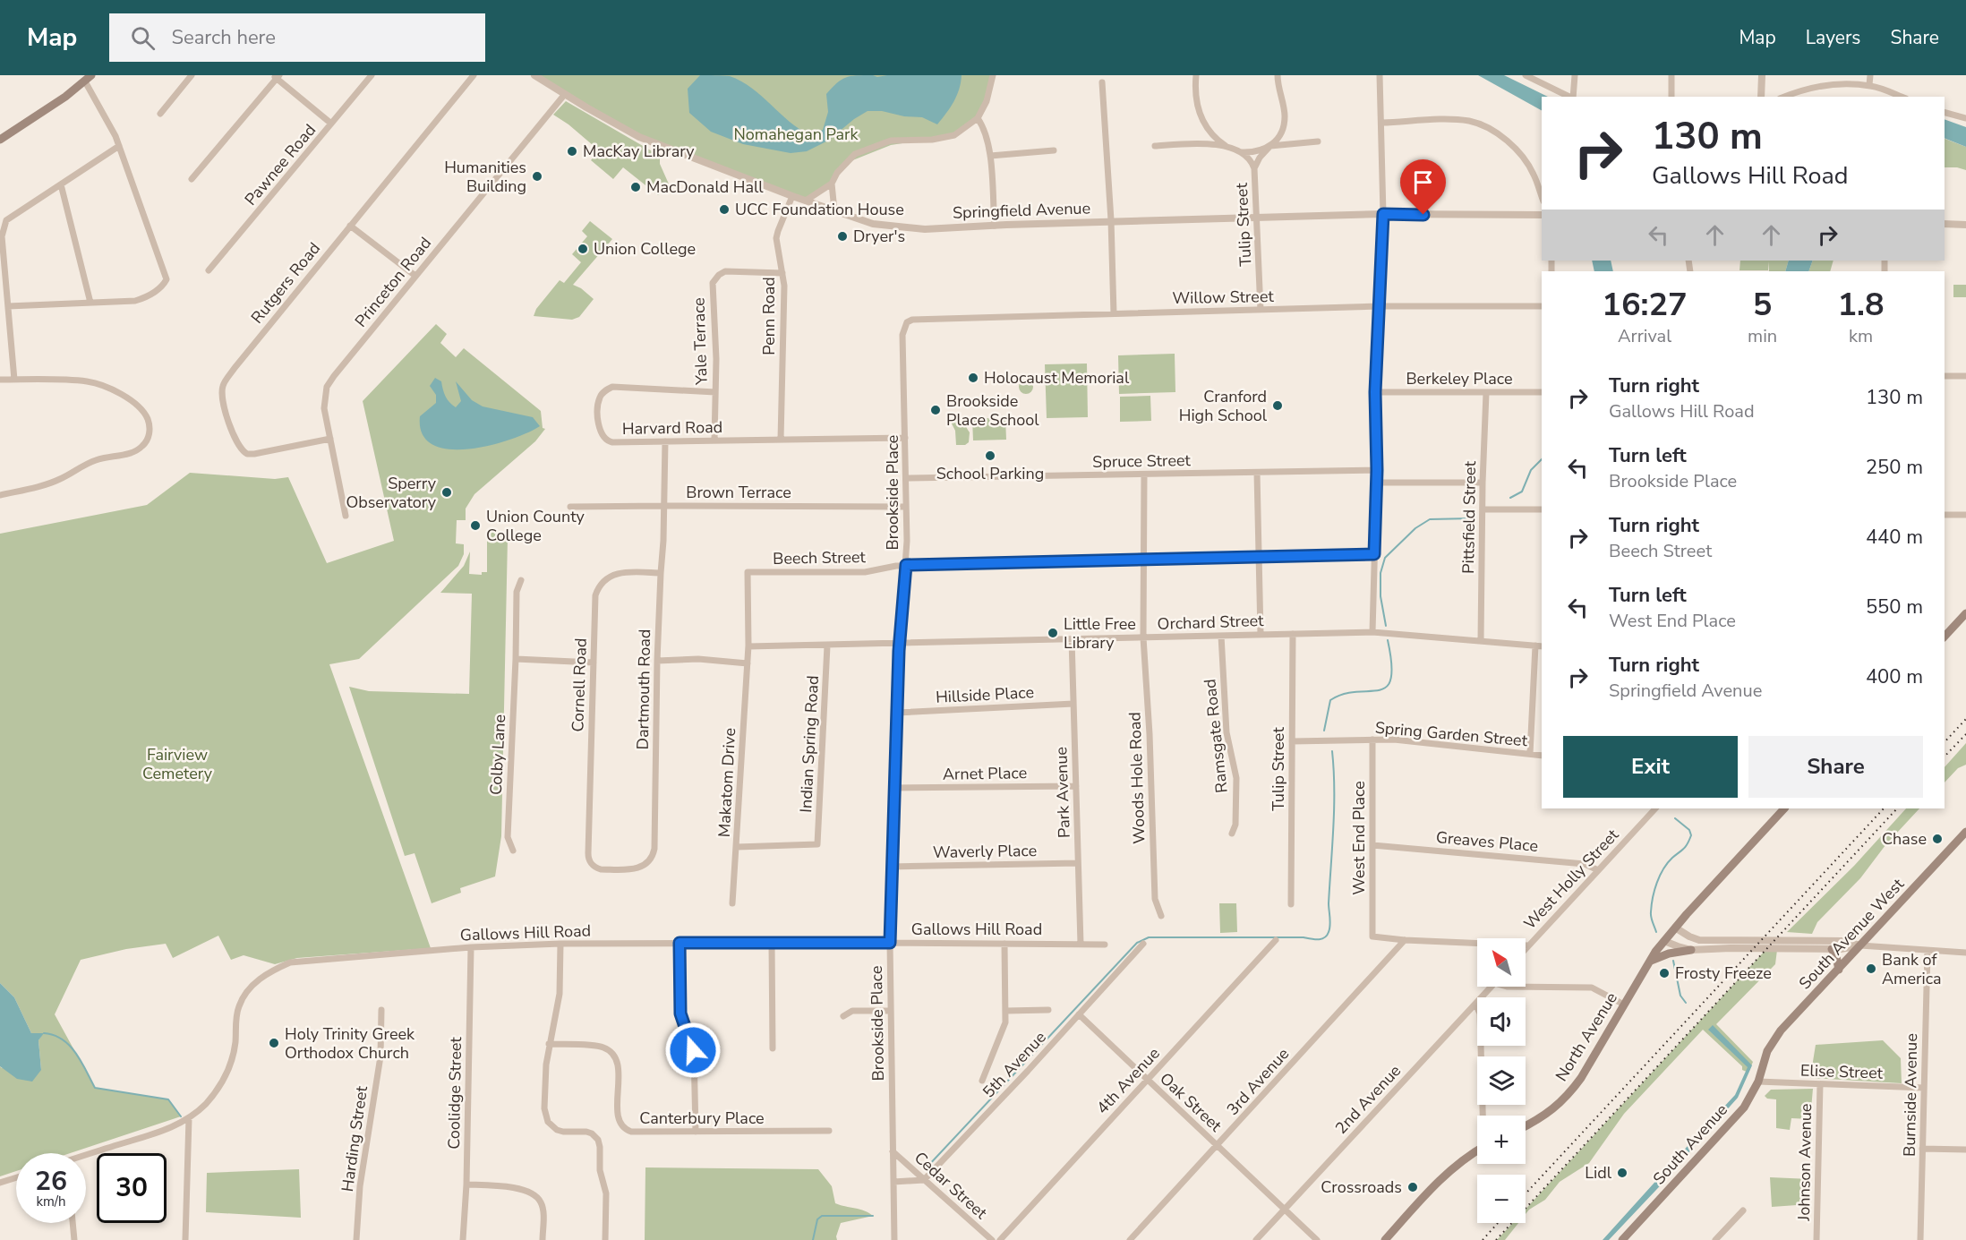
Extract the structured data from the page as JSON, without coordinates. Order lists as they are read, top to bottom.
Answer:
{
  "streets": {
    "main road": ["South Avenue West", "North Avenue", "South Avenue"],
    "street": [
      "Pawnee Road",
      "Springfield Avenue",
      "Tulip Street",
      "Princeton Road",
      "Rutgers Road",
      "Willow Street",
      "Penn Road",
      "Yale Terrace",
      "Berkeley Place",
      "Harvard Road",
      "Spruce Street",
      "Brown Terrace",
      "Brookside Place",
      "Pittsfield Street",
      "Beech Street",
      "Orchard Street",
      "Cornell Road",
      "Dartmouth Road",
      "Hillside Place",
      "Spring Garden Street",
      "Ramsgate Road",
      "Indian Spring Road",
      "Colby Lane",
      "Arnet Place",
      "Woods Hole Road",
      "Makatom Drive",
      "Park Avenue",
      "West End Place",
      "Greaves Place",
      "Waverly Place",
      "West Holly Street",
      "Gallows Hill Road",
      "5th Avenue",
      "Elise Street",
      "4th Avenue",
      "3rd Avenue",
      "Coolidge Street",
      "Burnside Avenue",
      "2nd Avenue",
      "Oak Street",
      "Canterbury Place",
      "Harding Street",
      "Johnson Avenue",
      "Cedar Street"
    ]
  },
  "crossings": [
    ["Springfield Avenue", "Tulip Street"],
    ["Springfield Avenue", "Princeton Road"],
    ["Springfield Avenue", "Penn Road"],
    ["Tulip Street", "Willow Street"],
    ["Tulip Street", "Orchard Street"],
    ["Tulip Street", "Spring Garden Street"],
    ["Princeton Road", "Rutgers Road"],
    ["Willow Street", "Brookside Place"],
    ["Penn Road", "Yale Terrace"],
    ["Penn Road", "Harvard Road"],
    ["Yale Terrace", "Harvard Road"],
    ["Berkeley Place", "Pittsfield Street"],
    ["Harvard Road", "Brookside Place"],
    ["Harvard Road", "Dartmouth Road"],
    ["Spruce Street", "Brookside Place"],
    ["Spruce Street", "Woods Hole Road"],
    ["Brown Terrace", "Brookside Place"],
    ["Brown Terrace", "Dartmouth Road"],
    ["Brookside Place", "Beech Street"],
    ["Brookside Place", "Orchard Street"],
    ["Brookside Place", "Hillside Place"],
    ["Brookside Place", "Arnet Place"],
    ["Brookside Place", "Waverly Place"],
    ["Brookside Place", "Gallows Hill Road"],
    ["Brookside Place", "Cedar Street"],
    ["Pittsfield Street", "Orchard Street"],
    ["Beech Street", "Orchard Street"],
    ["Beech Street", "Woods Hole Road"],
    ["Beech Street", "Makatom Drive"],
    ["Orchard Street", "Ramsgate Road"],
    ["Orchard Street", "Indian Spring Road"],
    ["Orchard Street", "Woods Hole Road"],
    ["Orchard Street", "Makatom Drive"],
    ["Orchard Street", "Park Avenue"],
    ["Cornell Road", "Dartmouth Road"],
    ["Hillside Place", "Park Avenue"],
    ["Spring Garden Street", "West End Place"],
    ["Indian Spring Road", "Makatom Drive"],
    ["Arnet Place", "Park Avenue"],
    ["Park Avenue", "Waverly Place"],
    ["Park Avenue", "Gallows Hill Road"],
    ["West End Place", "Greaves Place"],
    ["West End Place", "3rd Avenue"],
    ["Greaves Place", "West Holly Street"],
    ["Gallows Hill Road", "Coolidge Street"],
    ["South Avenue West", "South Avenue"],
    ["5th Avenue", "Oak Street"],
    ["5th Avenue", "Cedar Street"],
    ["Elise Street", "Burnside Avenue"],
    ["Elise Street", "South Avenue"],
    ["Elise Street", "Johnson Avenue"],
    ["4th Avenue", "Oak Street"],
    ["3rd Avenue", "Oak Street"],
    ["2nd Avenue", "Oak Street"]
  ],
  "parks": ["Nomahegan Park", "Fairview Cemetery"],
  "places": [
    "MacKay Library",
    "Humanities Building",
    "MacDonald Hall",
    "UCC Foundation House",
    "Dryer's",
    "Union College",
    "Holocaust Memorial",
    "Cranford High School",
    "Brookside Place School",
    "School Parking",
    "Sperry Observatory",
    "Union County College",
    "Little Free Library",
    "Chase",
    "Bank of America",
    "Frosty Freeze",
    "Holy Trinity Greek Orthodox Church",
    "Lidl",
    "Crossroads"
  ],
  "north": "top left",
  "page": {
    "header": "Map",
    "search": "Search here",
    "nav": ["Map", "Layers", "Share"],
    "turn": ["130 m", "Gallows Hill Road"],
    "eta": [
      "16:27",
      "Arrival",
      "5",
      "min",
      "1.8",
      "km"
    ],
    "list": [
      {
        "name": "Turn right",
        "note": "Gallows Hill Road",
        "value": "130 m"
      },
      {
        "name": "Turn left",
        "note": "Brookside Place",
        "value": "250 m"
      },
      {
        "name": "Turn right",
        "note": "Beech Street",
        "value": "440 m"
      },
      {
        "name": "Turn left",
        "note": "West End Place",
        "value": "550 m"
      },
      {
        "name": "Turn right",
        "note": "Springfield Avenue",
        "value": "400 m"
      }
    ],
    "buttons": ["Exit", "Share"],
    "map_buttons": ["+", "−"],
    "speed": "26 km/h",
    "limit": "30"
  }
}
